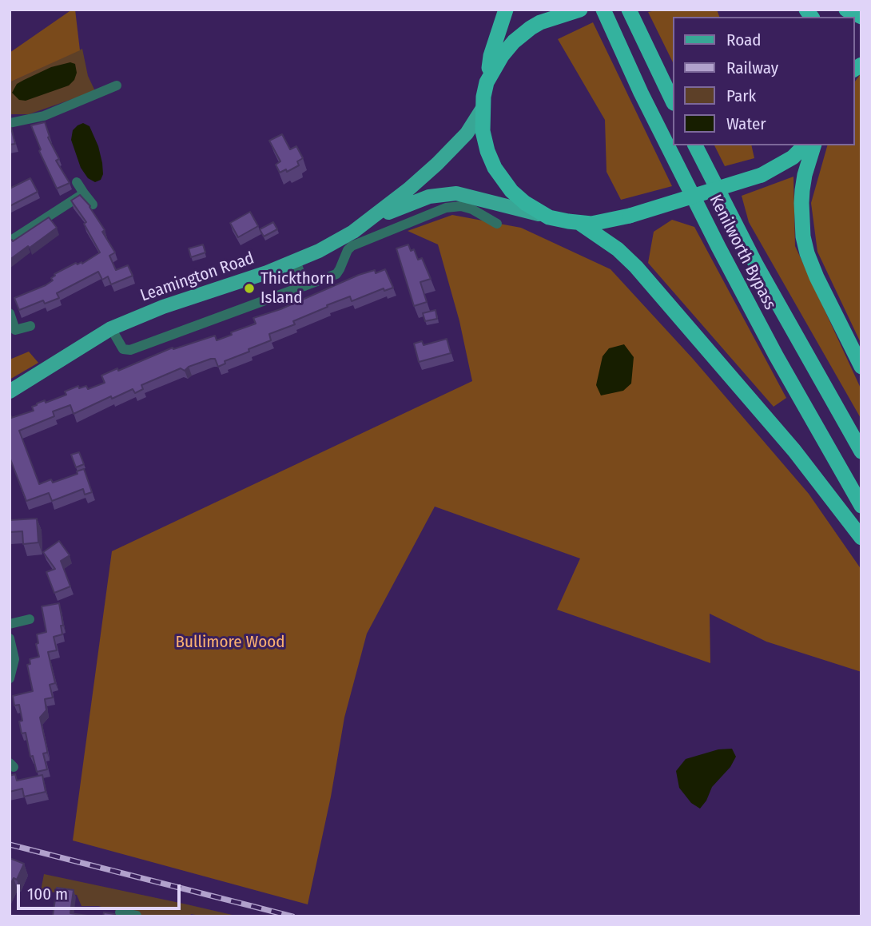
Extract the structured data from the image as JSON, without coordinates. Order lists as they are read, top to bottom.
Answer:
{
  "streets": {
    "highway": ["Kenilworth Bypass"],
    "main road": ["Leamington Road"]
  },
  "parks": ["Bullimore Wood"],
  "places": ["Thickthorn Island"],
  "legend": [
    "Road",
    "Railway",
    "Park",
    "Water"
  ],
  "scale_bar": "100 m"
}
